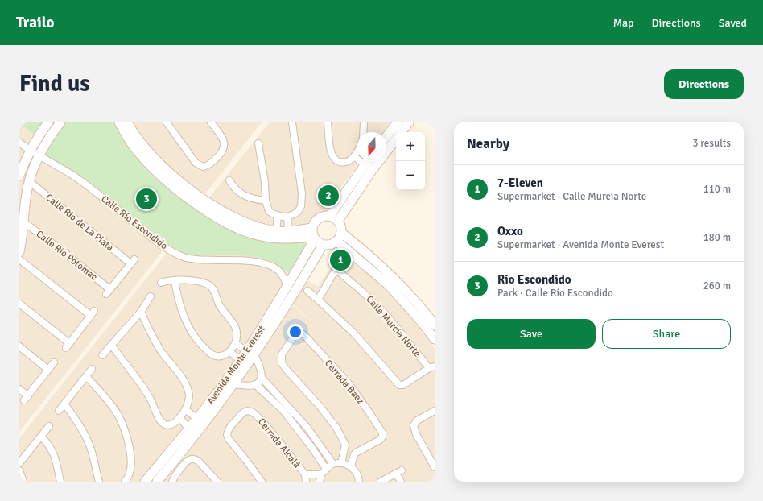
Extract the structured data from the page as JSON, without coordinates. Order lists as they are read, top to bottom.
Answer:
{
  "streets": {
    "street": [
      "Calle Río de La Plata",
      "Calle Río Escondido",
      "Calle Río Potomac",
      "Calle Murcia Norte",
      "Avenida Monte Everest",
      "Cerrada Baez",
      "Cerrada Alcalá"
    ]
  },
  "crossings": [
    ["Calle Río de La Plata", "Calle Río Potomac"],
    ["Calle Río Escondido", "Avenida Monte Everest"]
  ],
  "north": "bottom",
  "page": {
    "header": "Trailo",
    "nav": ["Map", "Directions", "Saved"],
    "buttons": [
      "Directions",
      ["Save", "Share"]
    ],
    "title": "Find us",
    "heading": ["Nearby", "3 results"],
    "map_buttons": ["+", "−"],
    "list": [
      {
        "mark": "1",
        "name": "7-Eleven",
        "note": "Supermarket · Calle Murcia Norte",
        "value": "110 m"
      },
      {
        "mark": "2",
        "name": "Oxxo",
        "note": "Supermarket · Avenida Monte Everest",
        "value": "180 m"
      },
      {
        "mark": "3",
        "name": "Rio Escondido",
        "note": "Park · Calle Río Escondido",
        "value": "260 m"
      }
    ],
    "pins": ["2", "3", "1"]
  }
}
